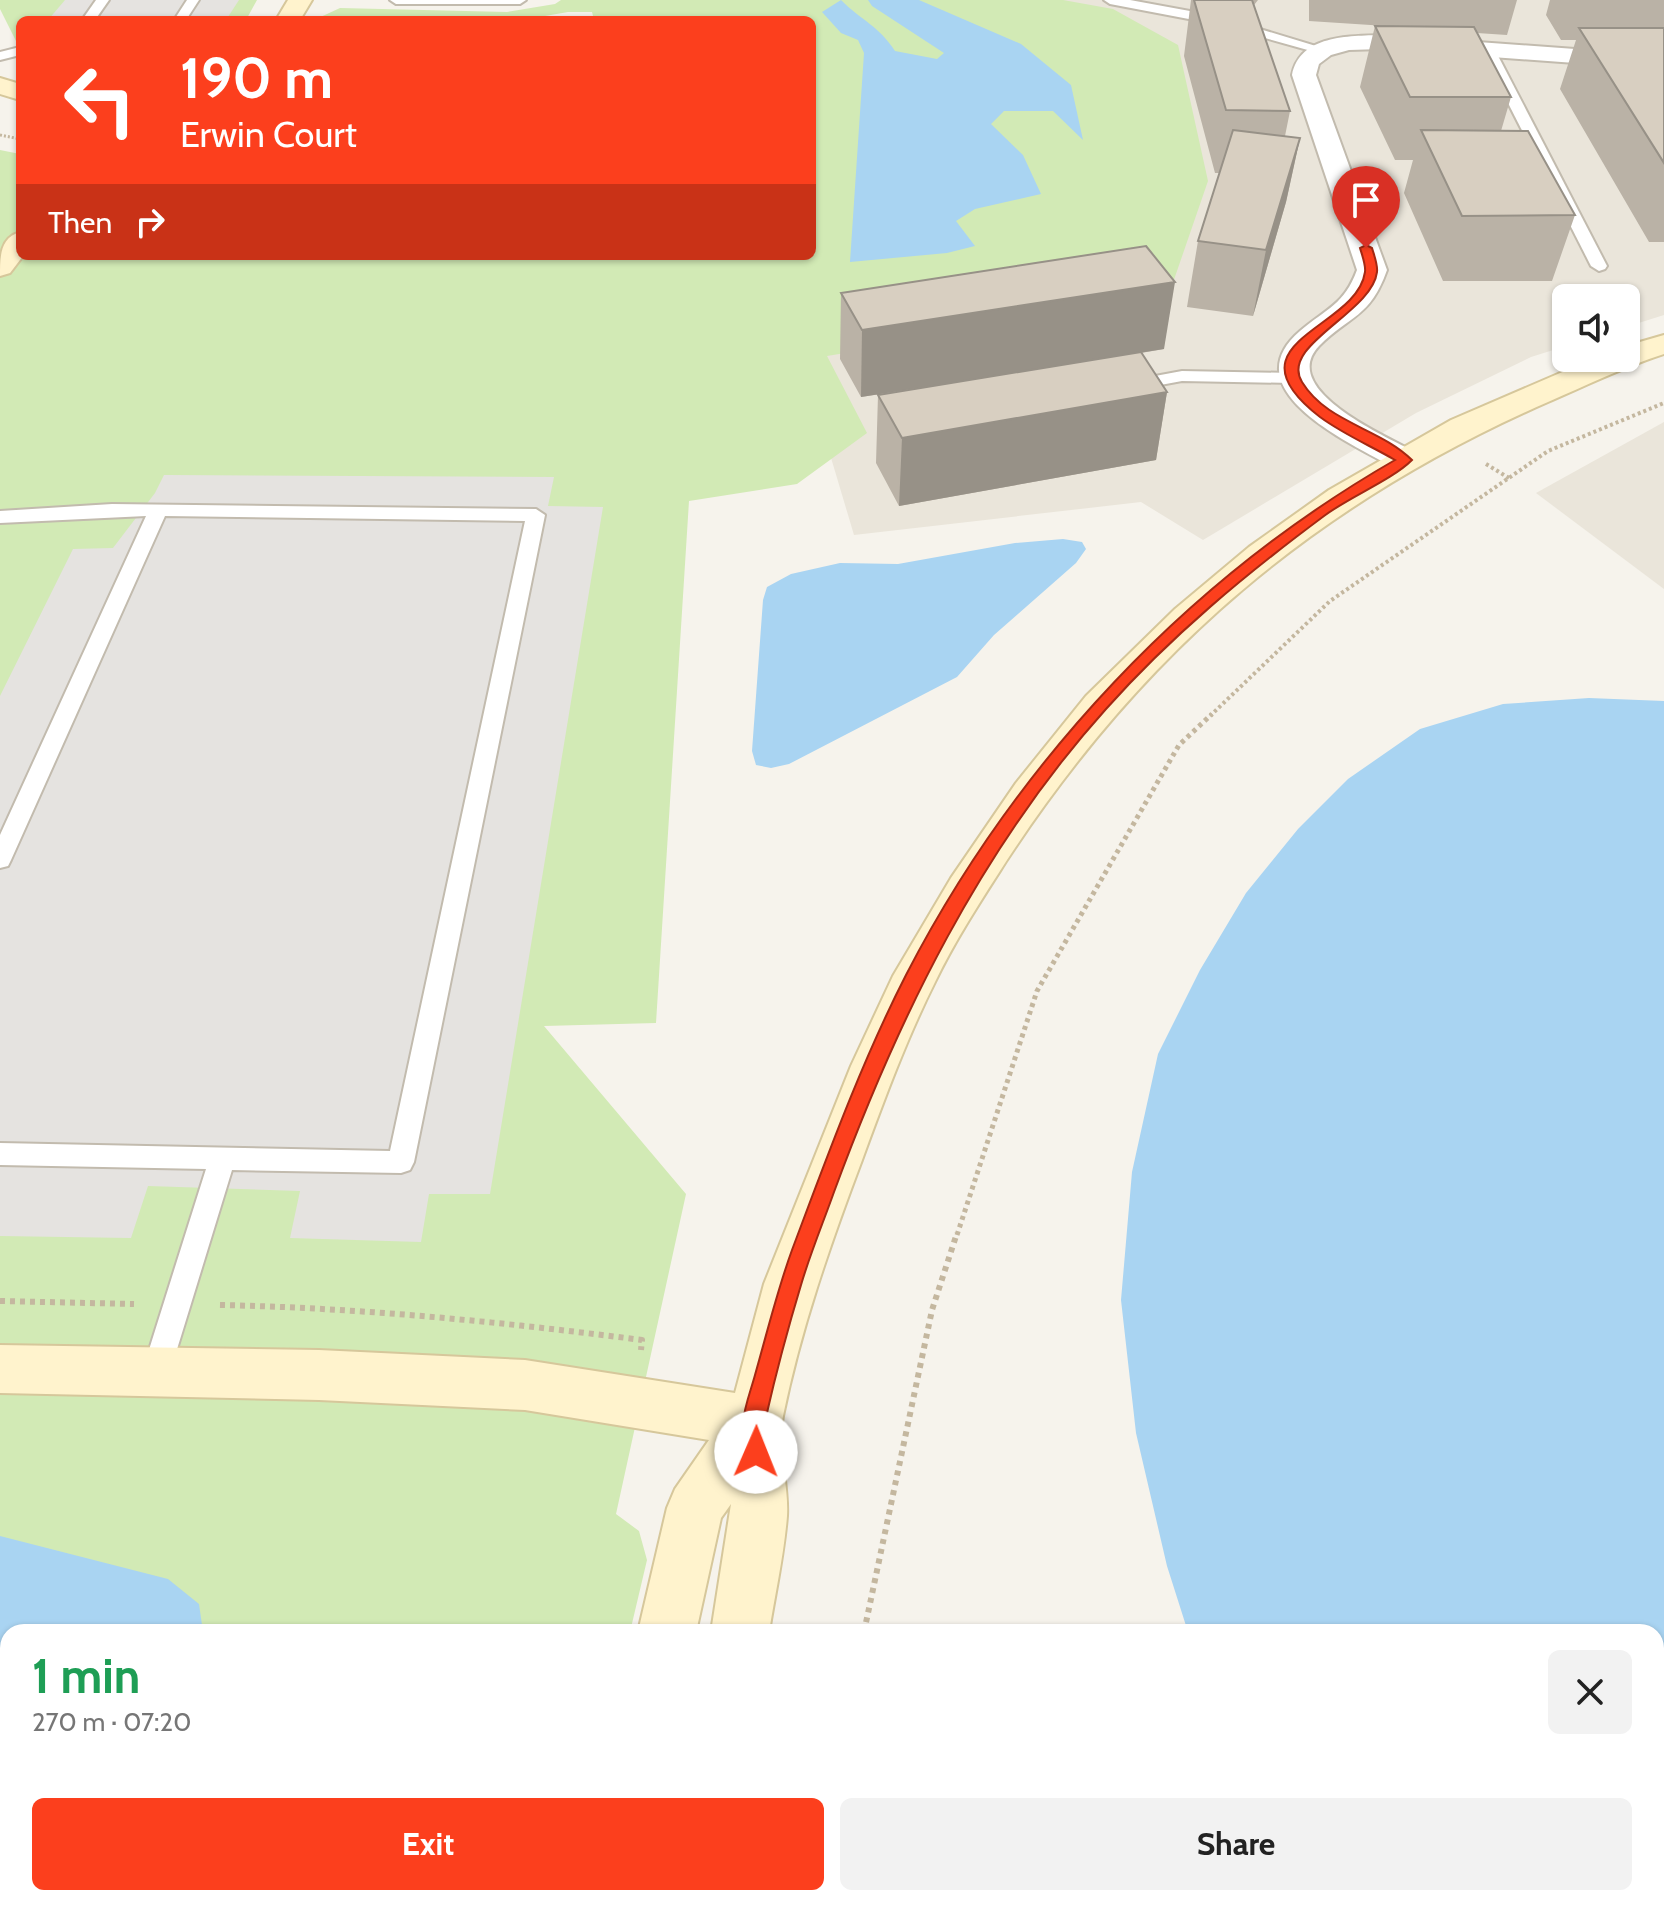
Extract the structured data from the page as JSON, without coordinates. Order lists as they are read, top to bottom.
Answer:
{
  "page": {
    "turn": ["190 m", "Erwin Court"],
    "then": "Then",
    "heading": ["1 min", "270 m · 07:20"],
    "buttons": ["Exit", "Share"]
  }
}
